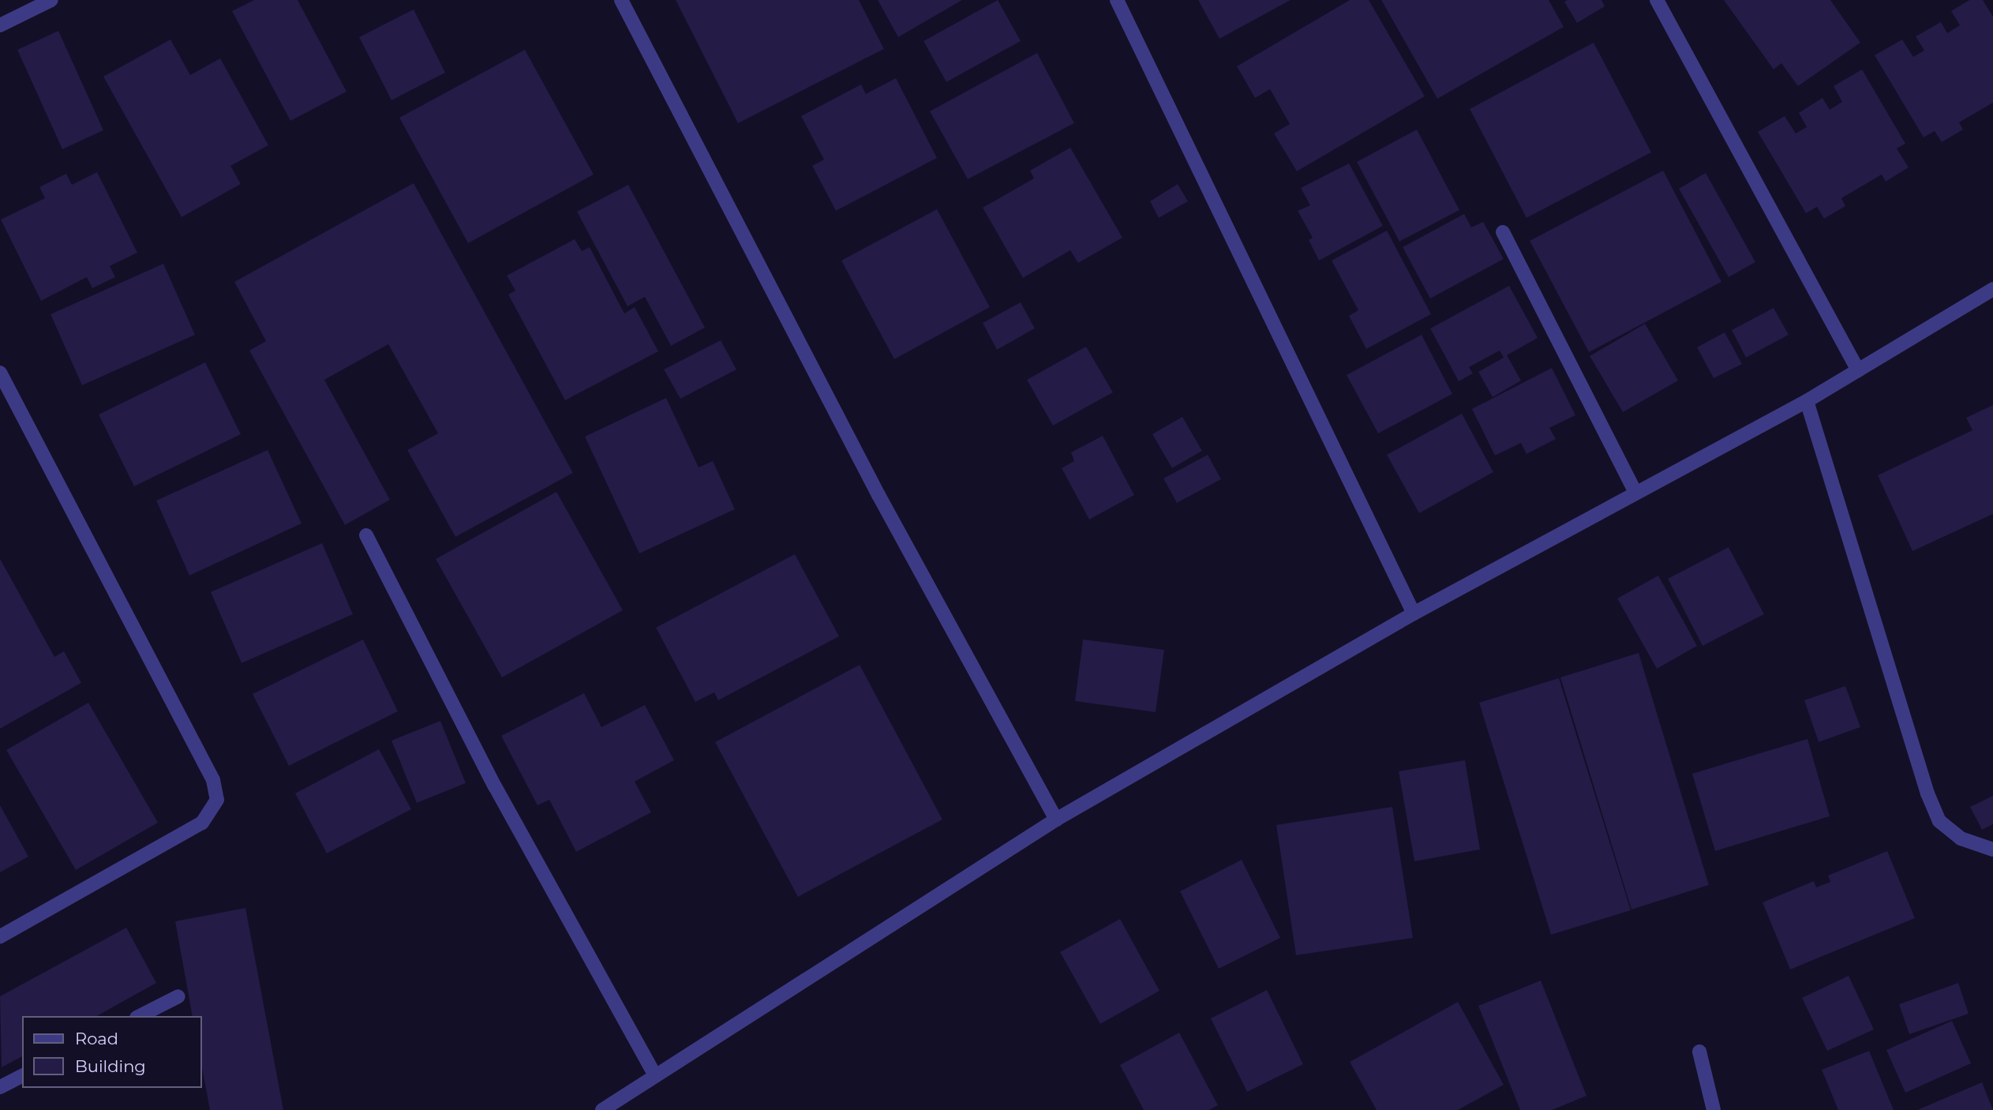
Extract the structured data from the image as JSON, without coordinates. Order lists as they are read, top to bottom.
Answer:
{
  "legend": ["Road", "Building"]
}
